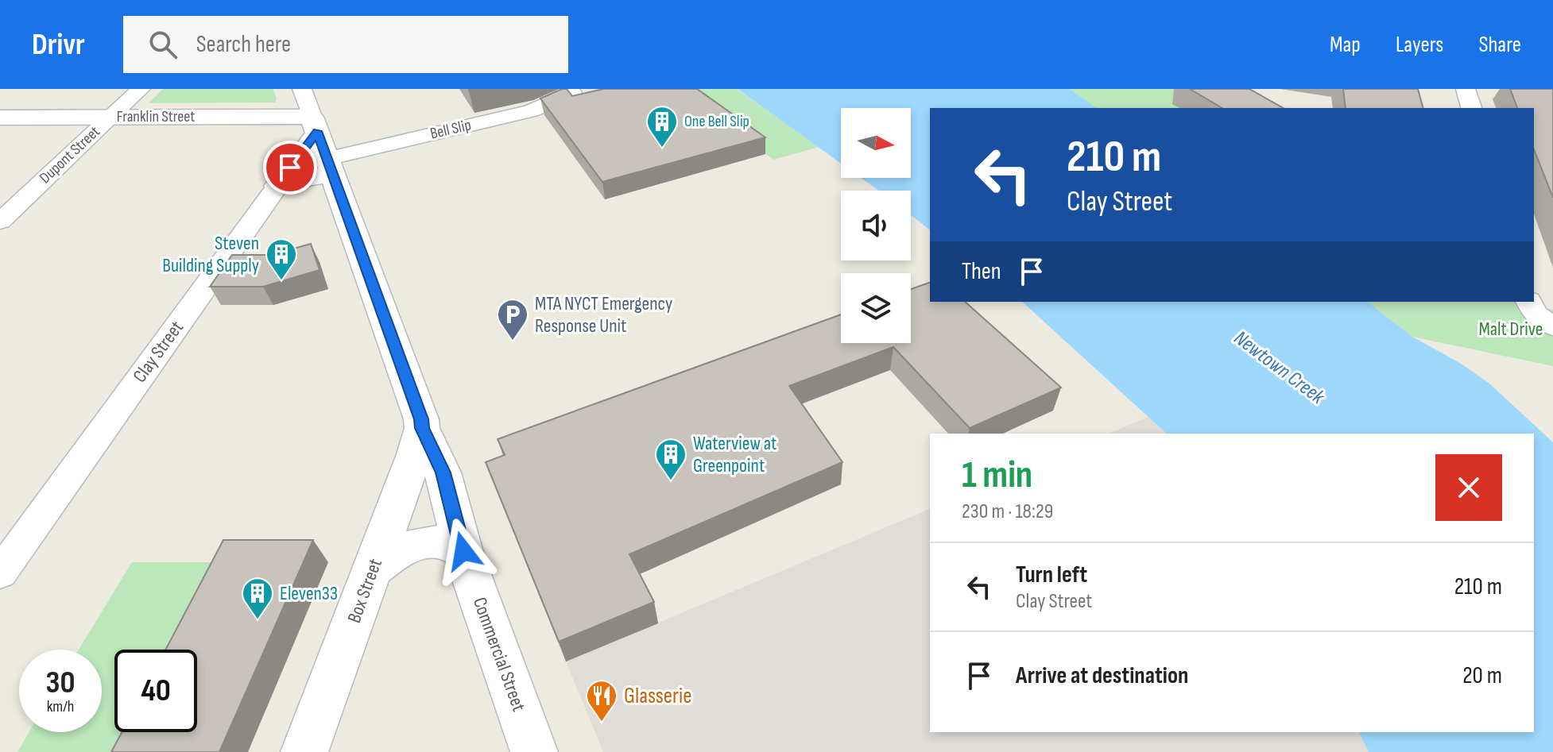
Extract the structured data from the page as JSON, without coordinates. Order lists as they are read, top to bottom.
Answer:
{
  "streets": {
    "street": [
      "Franklin Street",
      "Bell Slip",
      "Dupont Street",
      "Clay Street",
      "Box Street",
      "Commercial Street"
    ]
  },
  "crossings": [
    ["Franklin Street", "Dupont Street"],
    ["Franklin Street", "Clay Street"],
    ["Franklin Street", "Commercial Street"],
    ["Bell Slip", "Commercial Street"],
    ["Clay Street", "Commercial Street"],
    ["Box Street", "Commercial Street"]
  ],
  "water": ["Newtown Creek"],
  "parks": ["Malt Drive"],
  "places": {
    "building": [
      "One Bell Slip",
      "Steven Building Supply",
      "Waterview at Greenpoint",
      "Eleven33"
    ],
    "parking": ["MTA NYCT Emergency Response Unit"],
    "restaurant": ["Glasserie"]
  },
  "north": "right",
  "page": {
    "header": "Drivr",
    "search": "Search here",
    "nav": ["Map", "Layers", "Share"],
    "turn": ["210 m", "Clay Street"],
    "then": "Then",
    "heading": ["1 min", "230 m · 18:29"],
    "list": [
      {
        "name": "Turn left",
        "note": "Clay Street",
        "value": "210 m"
      },
      {
        "name": "Arrive at destination",
        "value": "20 m"
      }
    ],
    "speed": "30 km/h",
    "limit": "40"
  }
}
